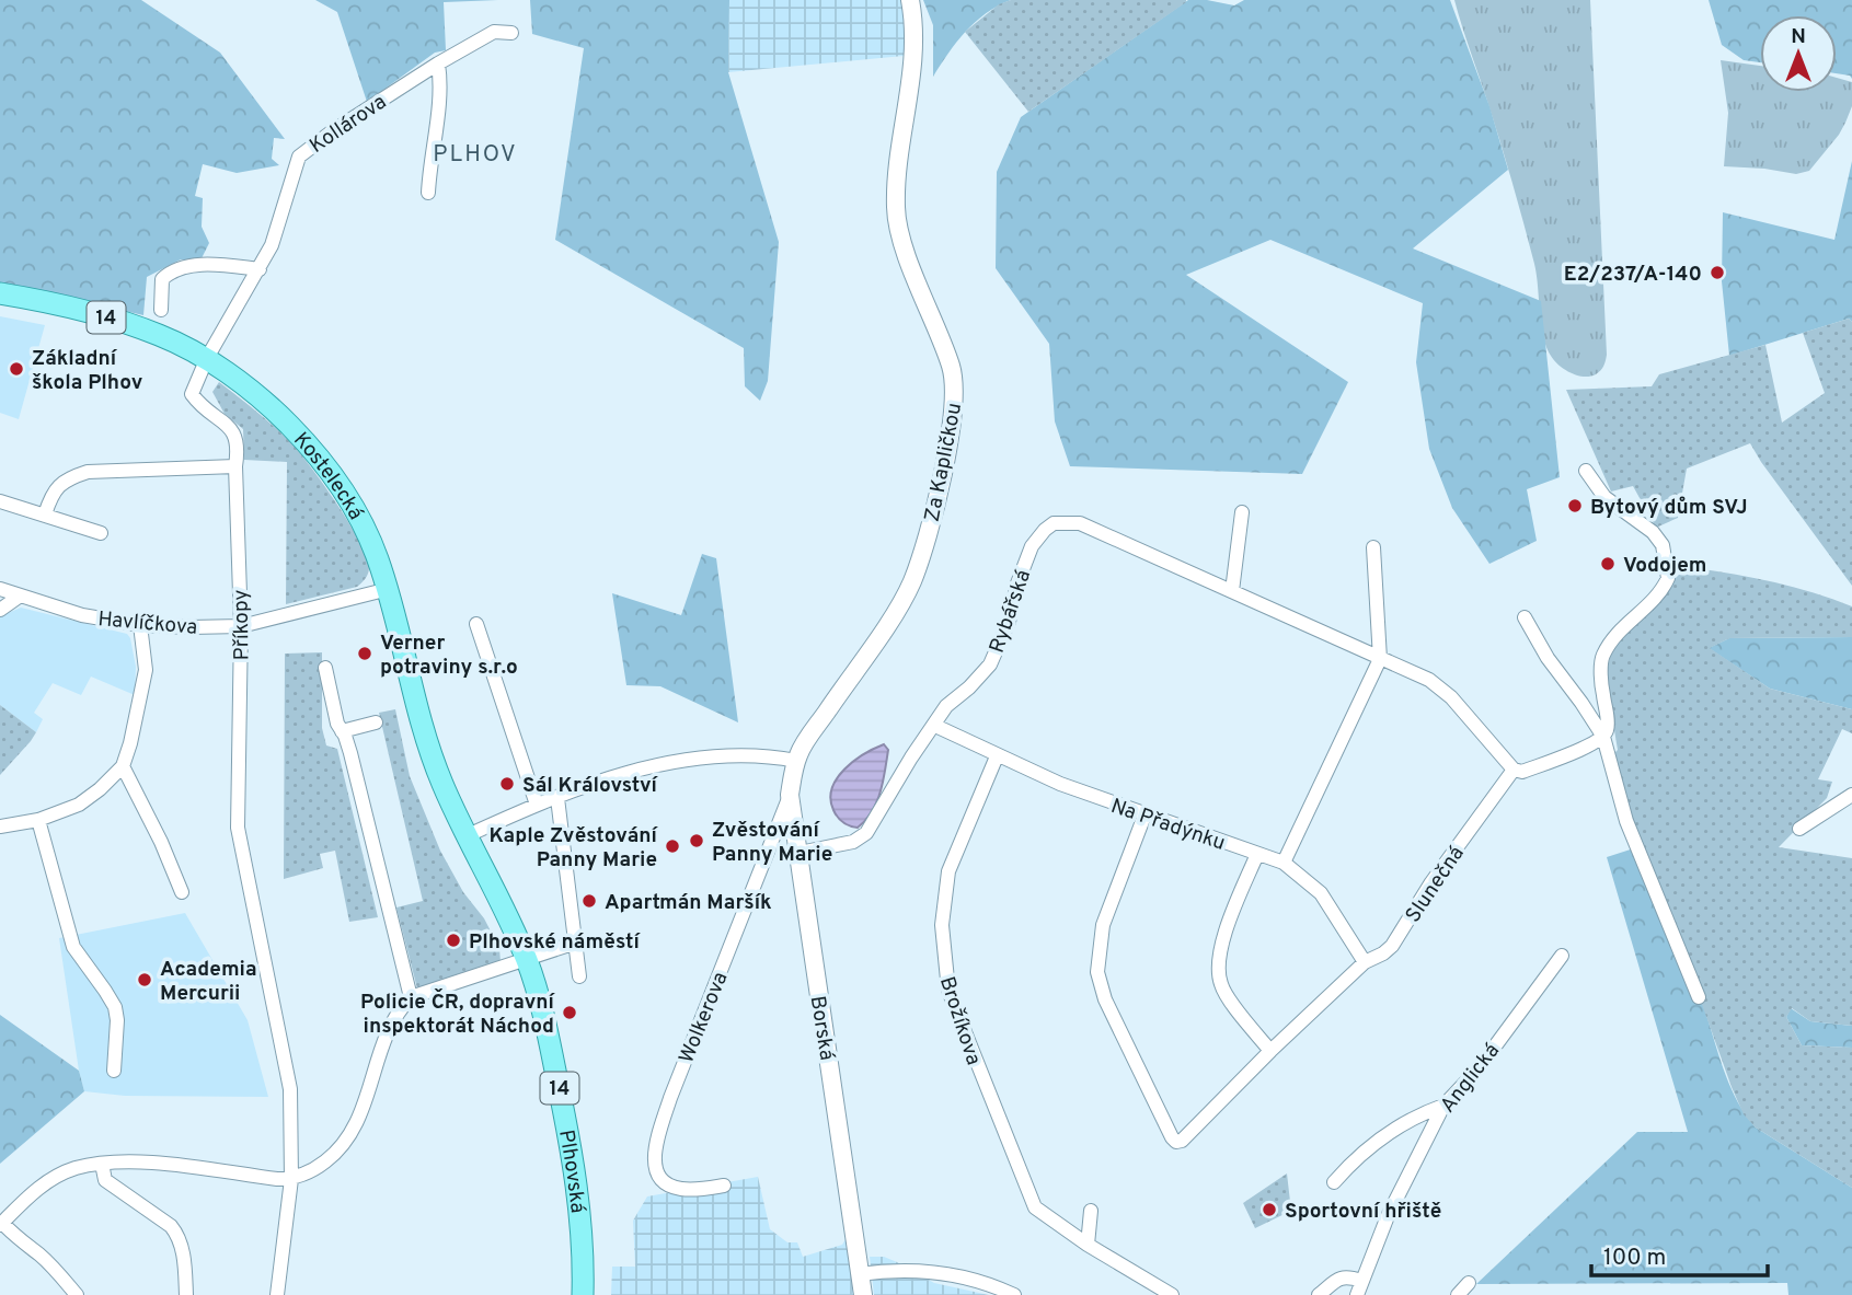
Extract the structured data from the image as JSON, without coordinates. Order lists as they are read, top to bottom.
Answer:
{
  "streets": {
    "main road": ["14", "Kostelecká", "Plhovská"],
    "street": [
      "Kollárova",
      "Za Kapličkou",
      "Rybářská",
      "Havlíčkova",
      "Příkopy",
      "Na Přadýnku",
      "Slunečná",
      "Wolkerova",
      "Brožíkova",
      "Borská",
      "Anglická"
    ]
  },
  "crossings": [
    ["Kollárova", "Kostelecká"],
    ["Kollárova", "Příkopy"],
    ["14", "Kostelecká"],
    ["14", "Plhovská"],
    ["Za Kapličkou", "Borská"],
    ["Kostelecká", "Havlíčkova"],
    ["Kostelecká", "Příkopy"],
    ["Rybářská", "Na Přadýnku"],
    ["Rybářská", "Slunečná"],
    ["Rybářská", "Borská"],
    ["Havlíčkova", "Příkopy"],
    ["Na Přadýnku", "Slunečná"],
    ["Na Přadýnku", "Brožíkova"],
    ["Wolkerova", "Borská"]
  ],
  "districts": ["PLHOV"],
  "places": [
    "E2/237/A-140",
    "Základní škola Plhov",
    "Bytový dům SVJ",
    "Vodojem",
    "Verner potraviny s.r.o",
    "Sál Království",
    "Zvěstování Panny Marie",
    "Kaple Zvěstování Panny Marie",
    "Apartmán Maršík",
    "Plhovské náměstí",
    "Academia Mercurii",
    "Policie ČR, dopravní inspektorát Náchod",
    "Sportovní hřiště"
  ],
  "scale_bar": "100 m",
  "north": "top"
}
